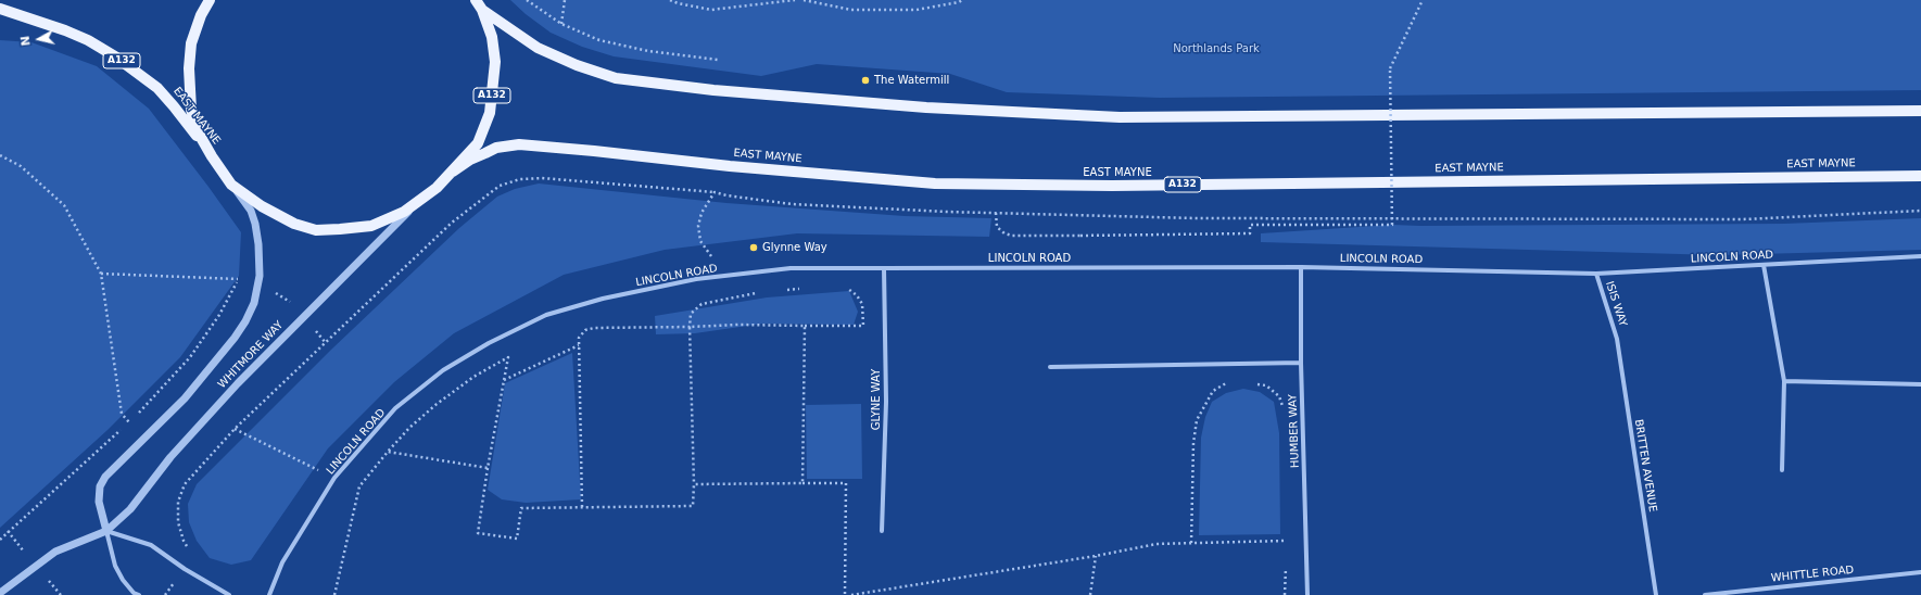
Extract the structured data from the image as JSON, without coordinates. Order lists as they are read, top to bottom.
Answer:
{
  "streets": {
    "main road": ["A132", "EAST MAYNE"],
    "street": [
      "LINCOLN ROAD",
      "ISIS WAY",
      "WHITMORE WAY",
      "GLYNE WAY",
      "HUMBER WAY",
      "BRITTEN AVENUE",
      "WHITTLE ROAD"
    ]
  },
  "crossings": [
    ["A132", "EAST MAYNE"],
    ["A132", "WHITMORE WAY"],
    ["LINCOLN ROAD", "ISIS WAY"],
    ["LINCOLN ROAD", "GLYNE WAY"],
    ["LINCOLN ROAD", "HUMBER WAY"],
    ["ISIS WAY", "BRITTEN AVENUE"]
  ],
  "parks": ["Northlands Park"],
  "places": ["The Watermill", "Glynne Way"],
  "north": "left"
}
